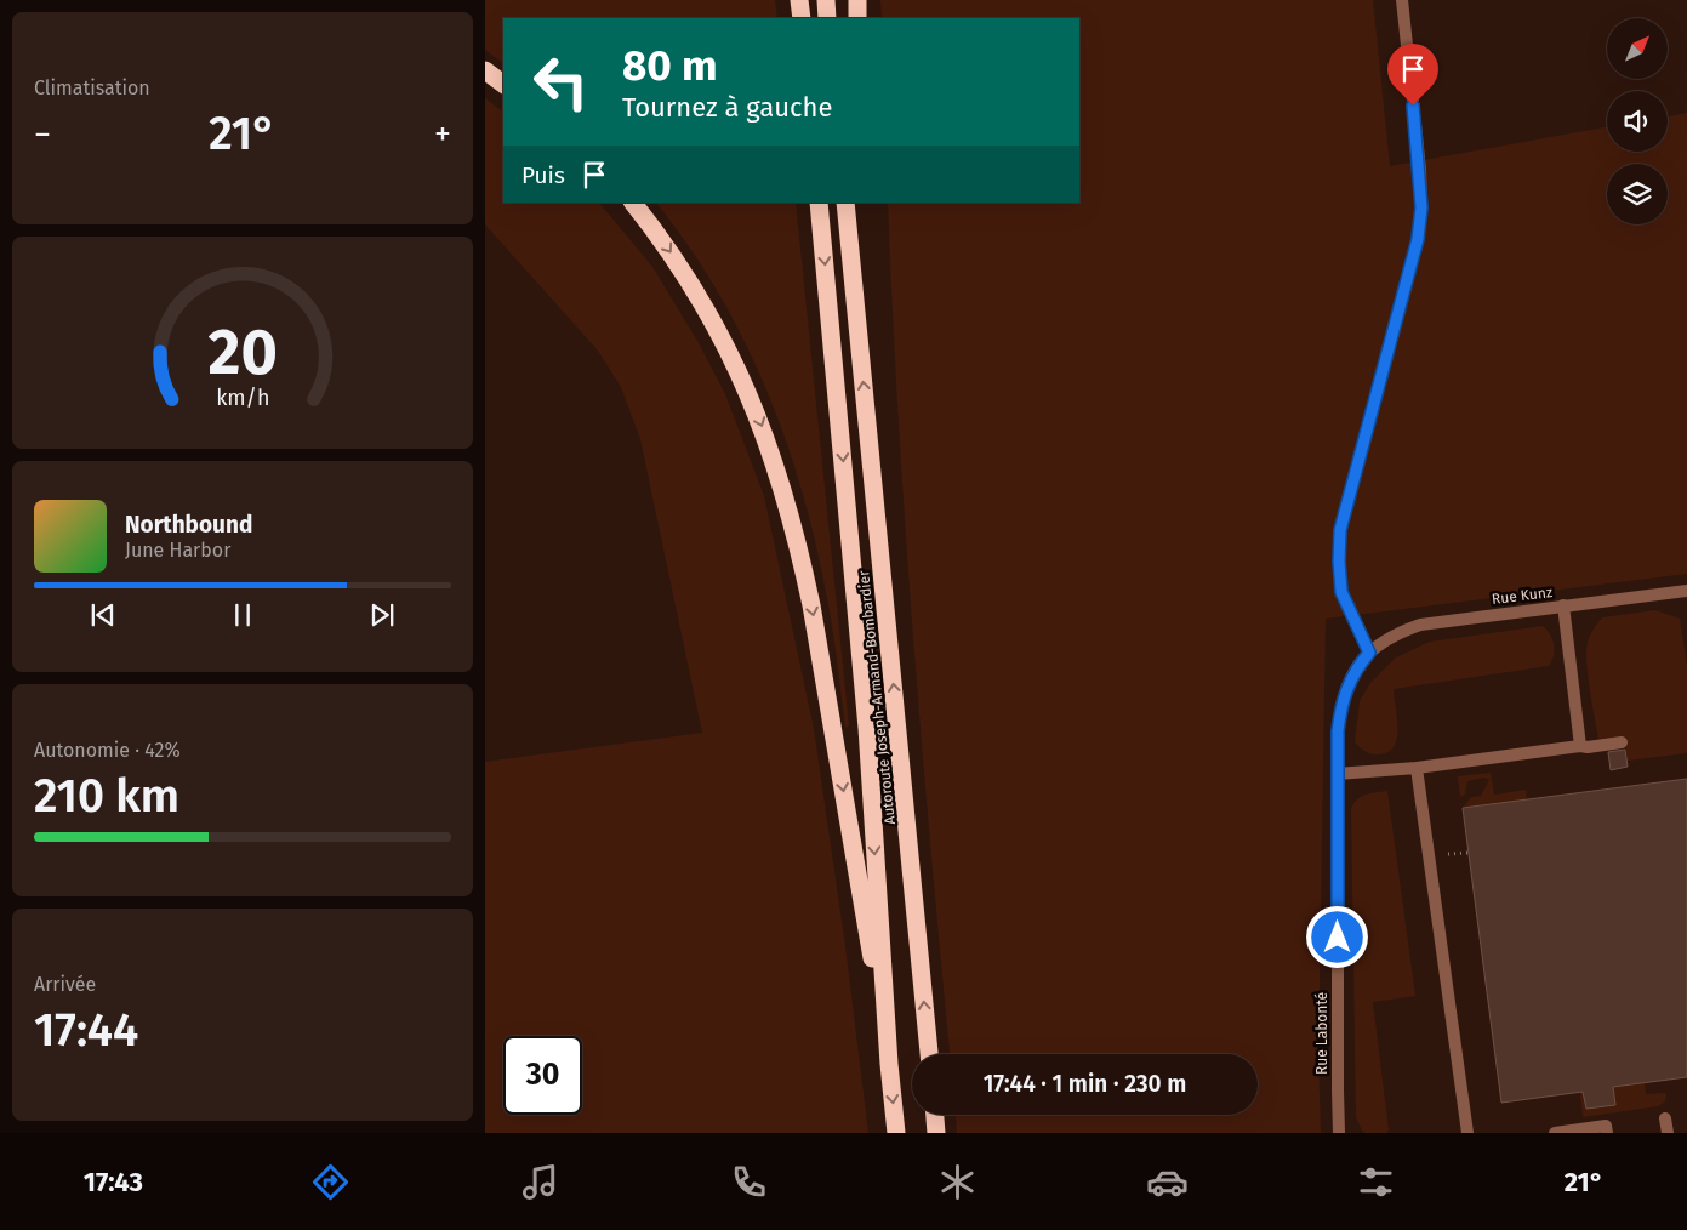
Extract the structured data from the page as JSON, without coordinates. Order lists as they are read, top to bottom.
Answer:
{
  "streets": {
    "highway": ["Autoroute Joseph-Armand-Bombardier"],
    "street": ["Rue Kunz", "Rue Labonté"]
  },
  "crossings": [
    ["Rue Kunz", "Rue Labonté"]
  ],
  "north": "top right",
  "page": {
    "tile": [
      "Climatisation",
      ["Autonomie · 42%", "210 km"],
      ["Arrivée", "17:44"]
    ],
    "turn": ["80 m", "Tournez à gauche"],
    "heat": ["−", "21°", "+"],
    "then": "Puis",
    "song": ["Northbound", "June Harbor"],
    "limit": "30",
    "trip": "17:44 · 1 min · 230 m",
    "tabs": ["17:43", "21°"],
    "gauge": ["20", "km/h"]
  }
}
